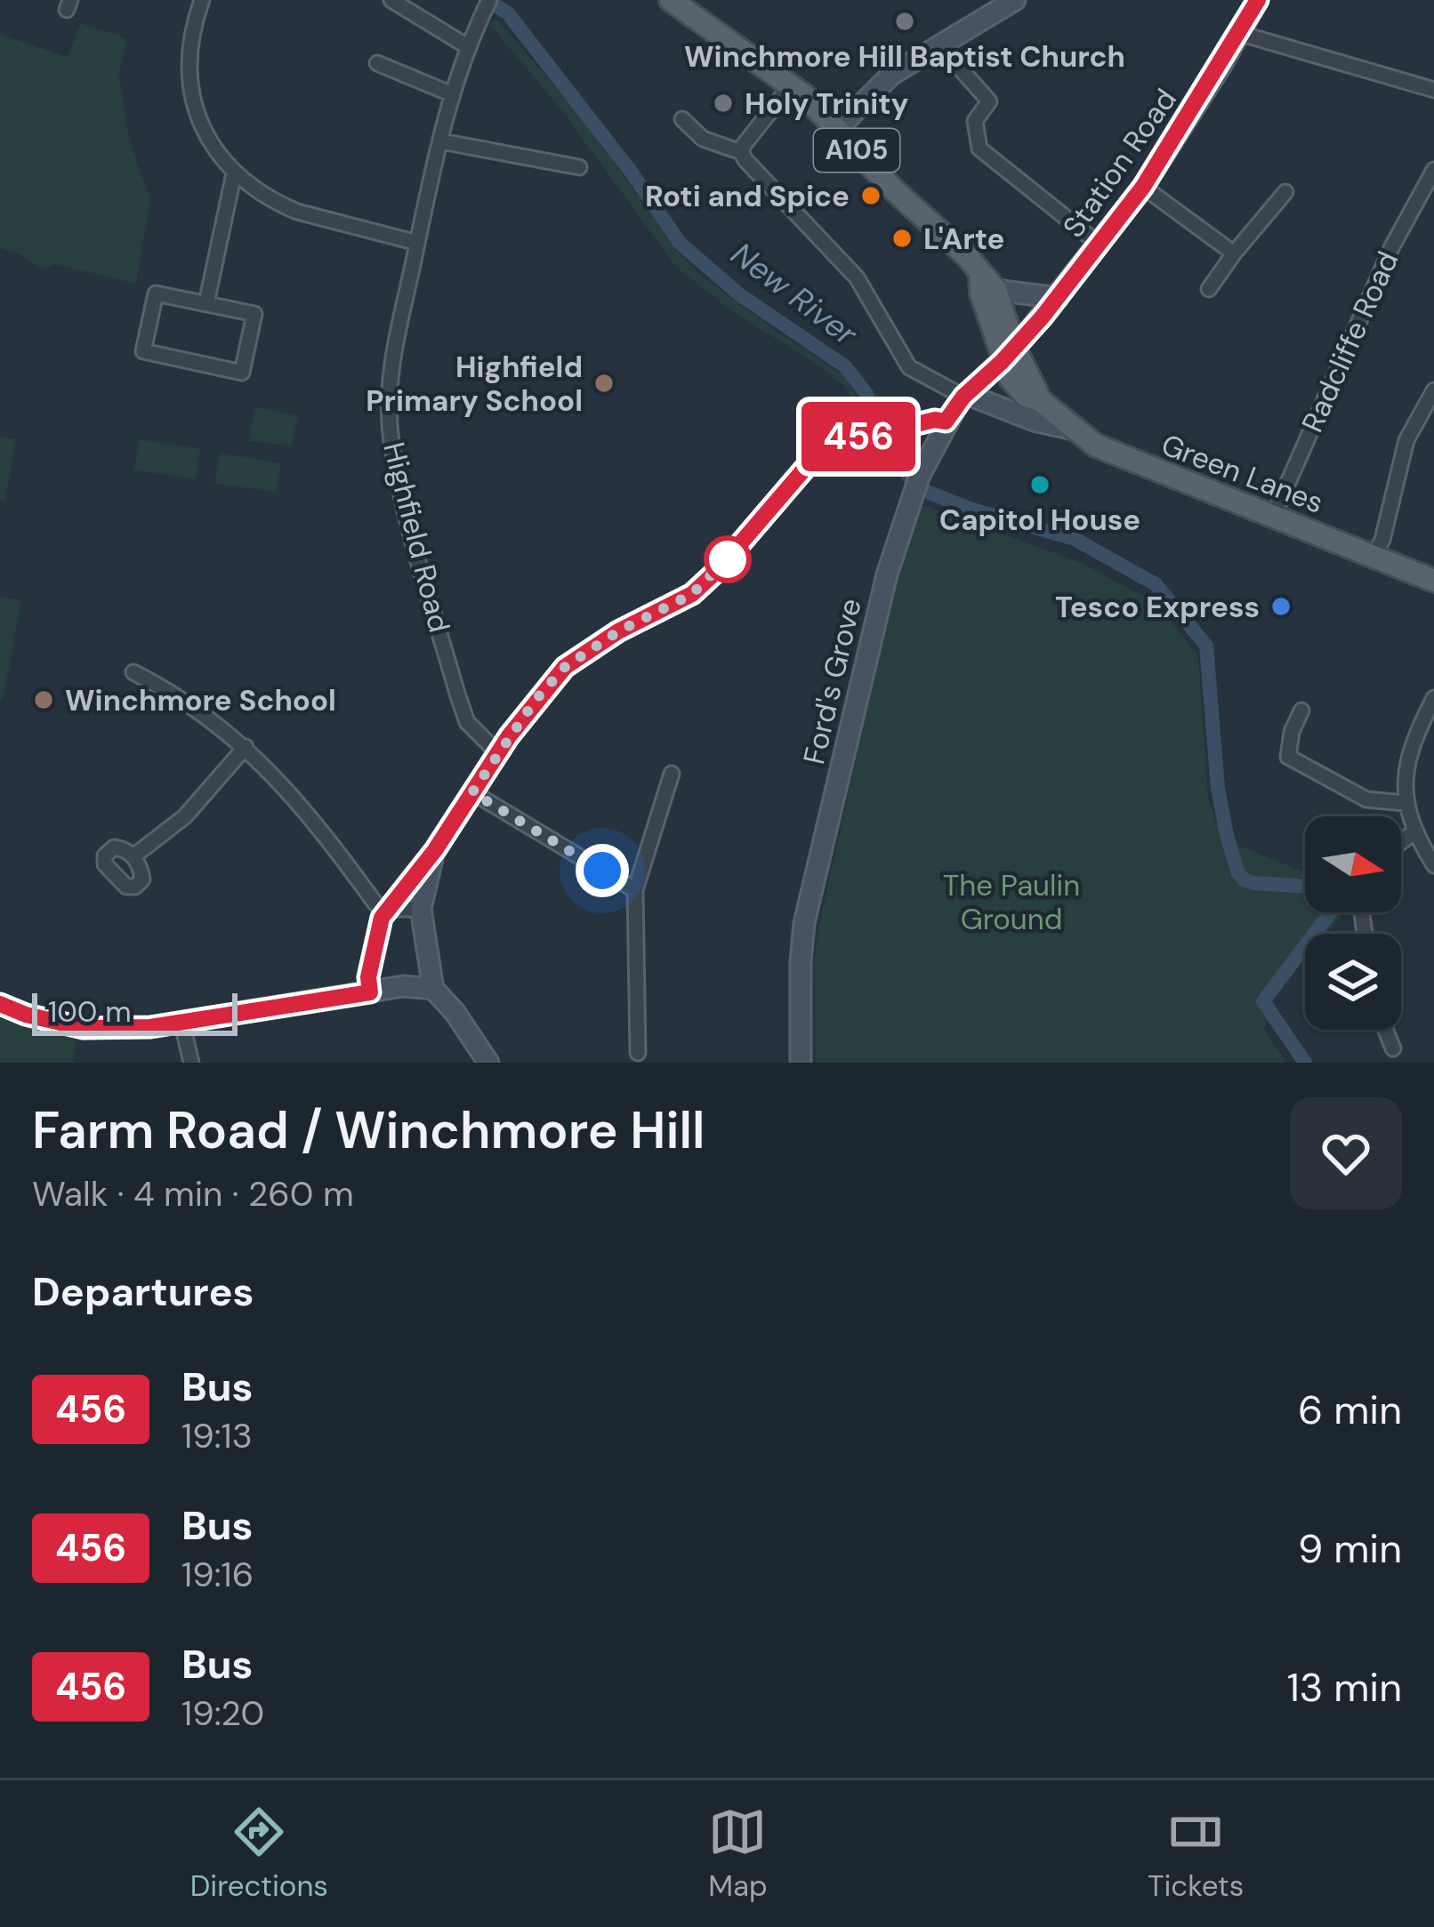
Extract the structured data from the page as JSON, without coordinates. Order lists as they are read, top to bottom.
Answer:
{
  "streets": {
    "main road": ["A105", "Green Lanes"],
    "street": [
      "Station Road",
      "Radcliffe Road",
      "Highfield Road",
      "Ford's Grove"
    ]
  },
  "crossings": [
    ["Station Road", "Green Lanes"],
    ["Station Road", "Ford's Grove"],
    ["Radcliffe Road", "Green Lanes"],
    ["Green Lanes", "Ford's Grove"]
  ],
  "water": ["New River"],
  "parks": ["The Paulin Ground"],
  "places": [
    "Winchmore Hill Baptist Church",
    "Holy Trinity",
    "Roti and Spice",
    "L'Arte",
    "Highfield Primary School",
    "Capitol House",
    "Tesco Express",
    "Winchmore School"
  ],
  "lines": ["bus line 456"],
  "scale_bar": "100 m",
  "north": "right",
  "page": {
    "on_map": "456",
    "scale": "100 m",
    "heading": [
      ["Farm Road / Winchmore Hill", "Walk · 4 min · 260 m"],
      "Departures"
    ],
    "list": [
      {
        "mark": "456",
        "name": "Bus",
        "note": "19:13",
        "value": "6 min"
      },
      {
        "mark": "456",
        "name": "Bus",
        "note": "19:16",
        "value": "9 min"
      },
      {
        "mark": "456",
        "name": "Bus",
        "note": "19:20",
        "value": "13 min"
      }
    ],
    "tabs": ["Directions", "Map", "Tickets"]
  }
}
